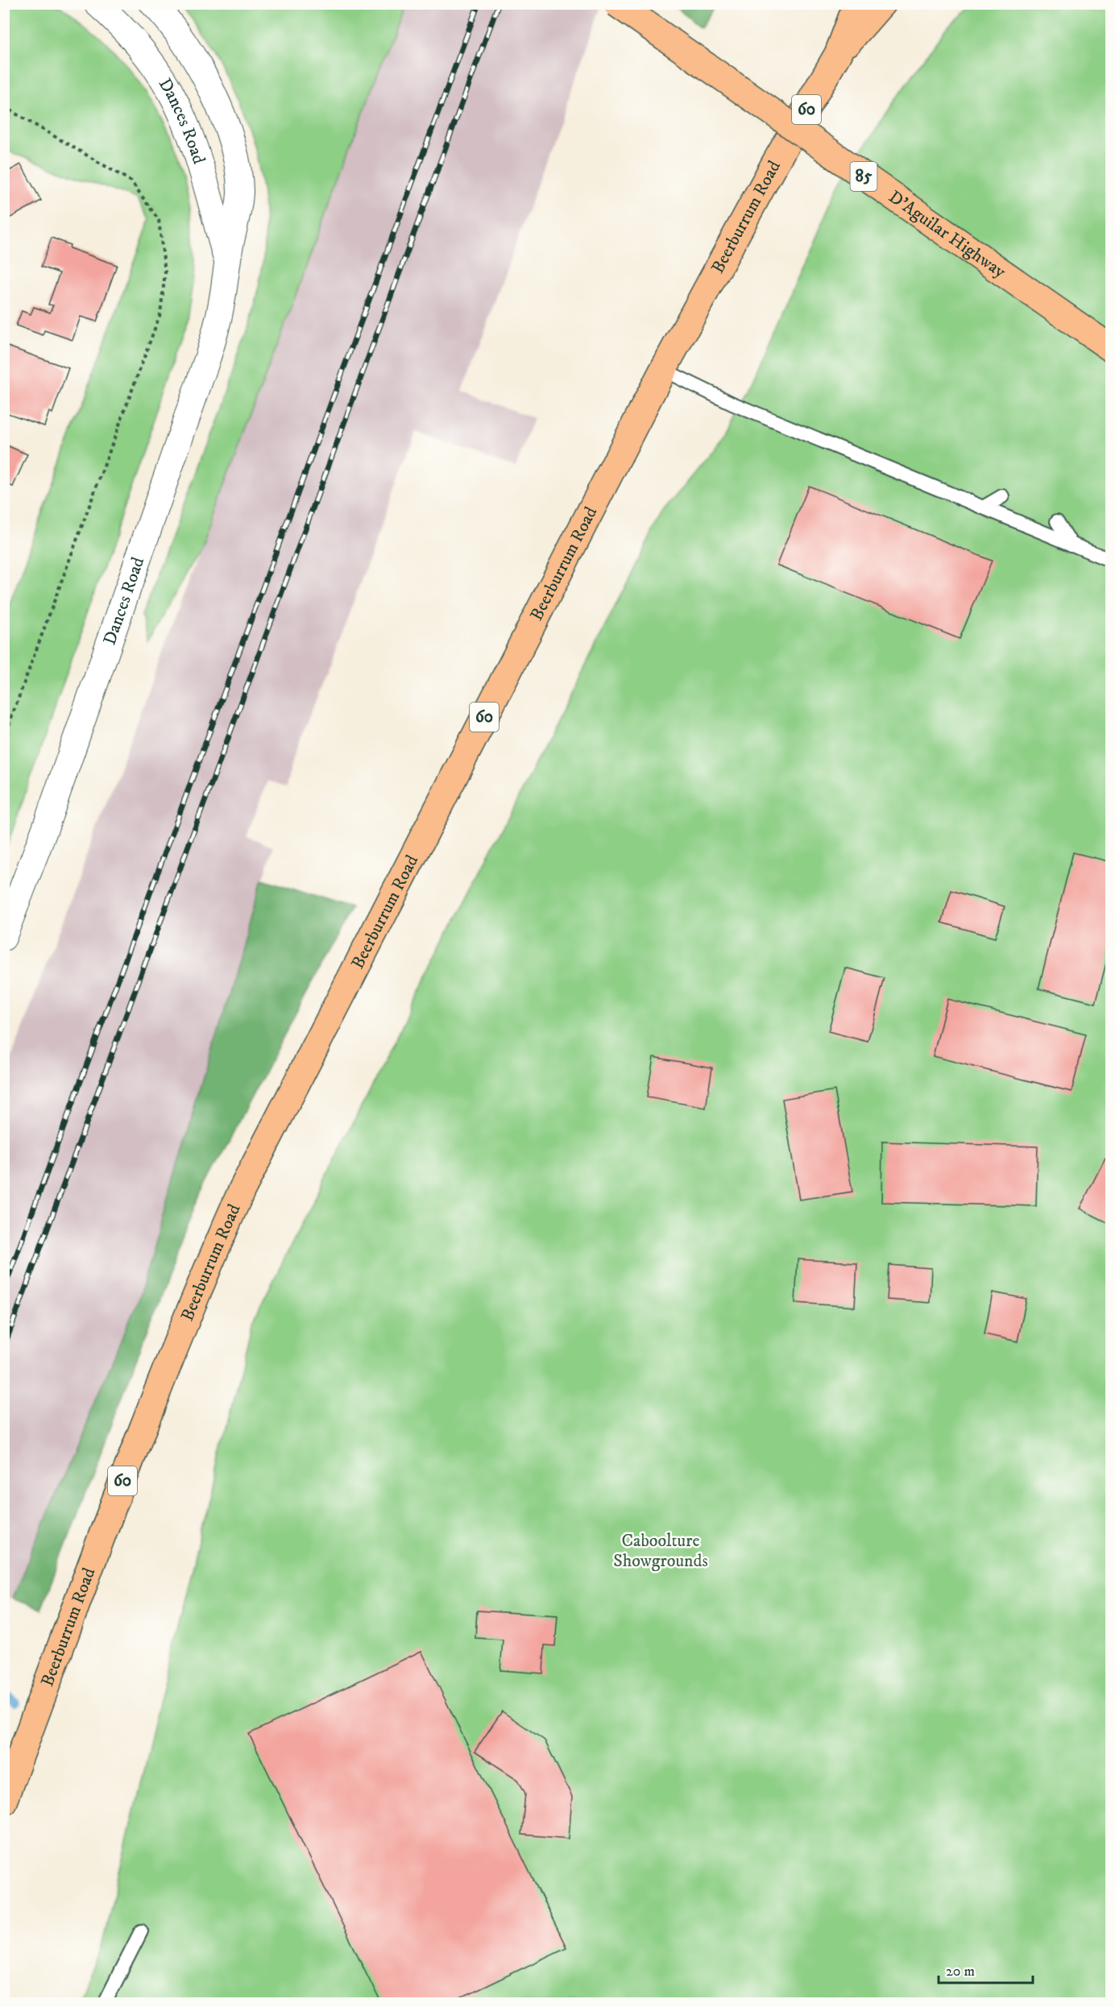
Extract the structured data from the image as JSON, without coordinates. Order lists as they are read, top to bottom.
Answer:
{
  "streets": {
    "main road": [
      "60",
      "85",
      "Beerburrum Road",
      "D'Aguilar Highway"
    ],
    "street": ["Dances Road"]
  },
  "parks": ["Caboolture Showgrounds"],
  "scale_bar": "20 m"
}
